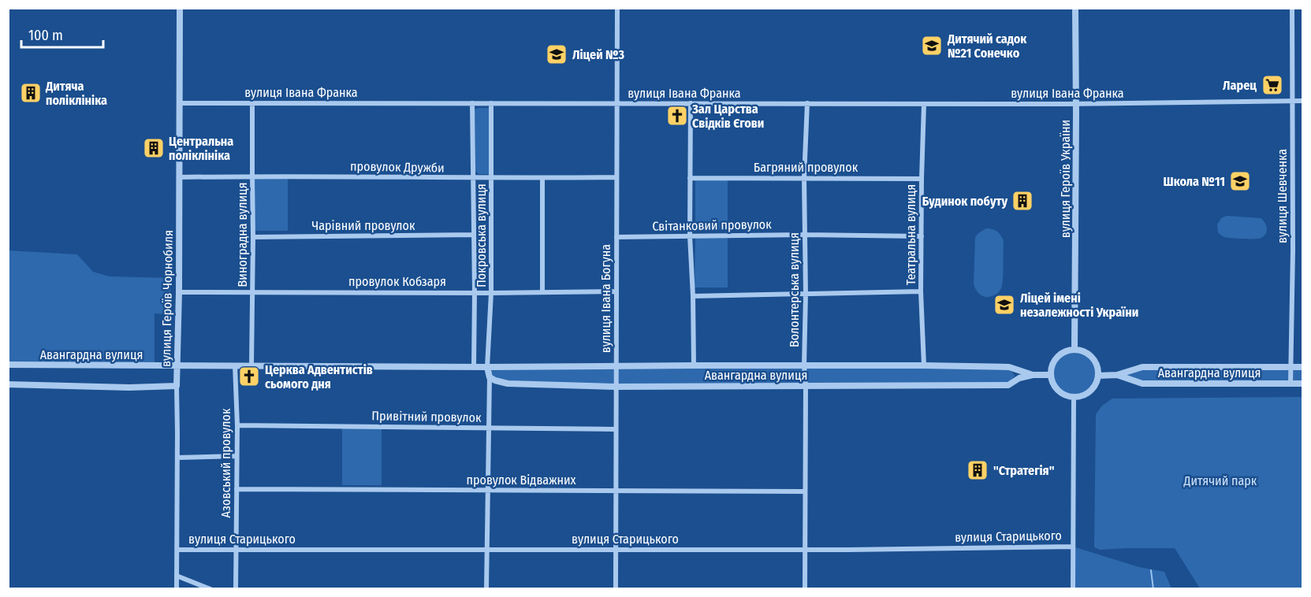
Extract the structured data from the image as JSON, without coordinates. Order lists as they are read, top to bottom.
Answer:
{
  "streets": {
    "street": [
      "вулиця Івана Франка",
      "провулок Дружби",
      "Багряний провулок",
      "вулиця Героїв України",
      "вулиця Шевченка",
      "Чарівний провулок",
      "Світанковий провулок",
      "Виноградна вулиця",
      "Театральна вулиця",
      "Покровська вулиця",
      "провулок Кобзаря",
      "Волонтерська вулиця",
      "вулиця Героїв Чорнобиля",
      "вулиця Івана Богуна",
      "Авангардна вулиця",
      "Привітний провулок",
      "Азовський провулок",
      "провулок Відважних",
      "вулиця Старицького"
    ]
  },
  "crossings": [
    ["вулиця Івана Франка", "вулиця Героїв України"],
    ["вулиця Івана Франка", "вулиця Шевченка"],
    ["вулиця Івана Франка", "Виноградна вулиця"],
    ["вулиця Івана Франка", "Театральна вулиця"],
    ["вулиця Івана Франка", "Покровська вулиця"],
    ["вулиця Івана Франка", "Волонтерська вулиця"],
    ["вулиця Івана Франка", "вулиця Героїв Чорнобиля"],
    ["вулиця Івана Франка", "вулиця Івана Богуна"],
    ["провулок Дружби", "Виноградна вулиця"],
    ["провулок Дружби", "Покровська вулиця"],
    ["провулок Дружби", "вулиця Героїв Чорнобиля"],
    ["провулок Дружби", "вулиця Івана Богуна"],
    ["Багряний провулок", "Театральна вулиця"],
    ["Багряний провулок", "Волонтерська вулиця"],
    ["вулиця Героїв України", "Авангардна вулиця"],
    ["вулиця Шевченка", "Авангардна вулиця"],
    ["Чарівний провулок", "Виноградна вулиця"],
    ["Чарівний провулок", "Покровська вулиця"],
    ["Світанковий провулок", "Театральна вулиця"],
    ["Світанковий провулок", "Волонтерська вулиця"],
    ["Світанковий провулок", "вулиця Івана Богуна"],
    ["Виноградна вулиця", "провулок Кобзаря"],
    ["Виноградна вулиця", "Авангардна вулиця"],
    ["Театральна вулиця", "Авангардна вулиця"],
    ["Покровська вулиця", "провулок Кобзаря"],
    ["Покровська вулиця", "Авангардна вулиця"],
    ["провулок Кобзаря", "вулиця Героїв Чорнобиля"],
    ["провулок Кобзаря", "вулиця Івана Богуна"],
    ["Волонтерська вулиця", "Авангардна вулиця"],
    ["Волонтерська вулиця", "провулок Відважних"],
    ["Волонтерська вулиця", "вулиця Старицького"],
    ["вулиця Героїв Чорнобиля", "Авангардна вулиця"],
    ["вулиця Героїв Чорнобиля", "вулиця Старицького"],
    ["вулиця Івана Богуна", "Авангардна вулиця"],
    ["вулиця Івана Богуна", "Привітний провулок"],
    ["вулиця Івана Богуна", "провулок Відважних"],
    ["вулиця Івана Богуна", "вулиця Старицького"],
    ["Авангардна вулиця", "Азовський провулок"],
    ["Привітний провулок", "Азовський провулок"],
    ["Азовський провулок", "провулок Відважних"],
    ["Азовський провулок", "вулиця Старицького"]
  ],
  "parks": ["Дитячий парк"],
  "places": {
    "school or university": [
      "Дитячий садок №21 Сонечко",
      "Ліцей №3",
      "Школа №11",
      "Ліцей імені незалежності України"
    ],
    "supermarket": ["Ларец"],
    "building": [
      "Дитяча поліклініка",
      "Центральна поліклініка",
      "Будинок побуту",
      "\"Стратегія\""
    ],
    "church": ["Зал Царства Свідків Єгови", "Церква Адвентистів сьомого дня"]
  },
  "scale_bar": "100 m"
}
